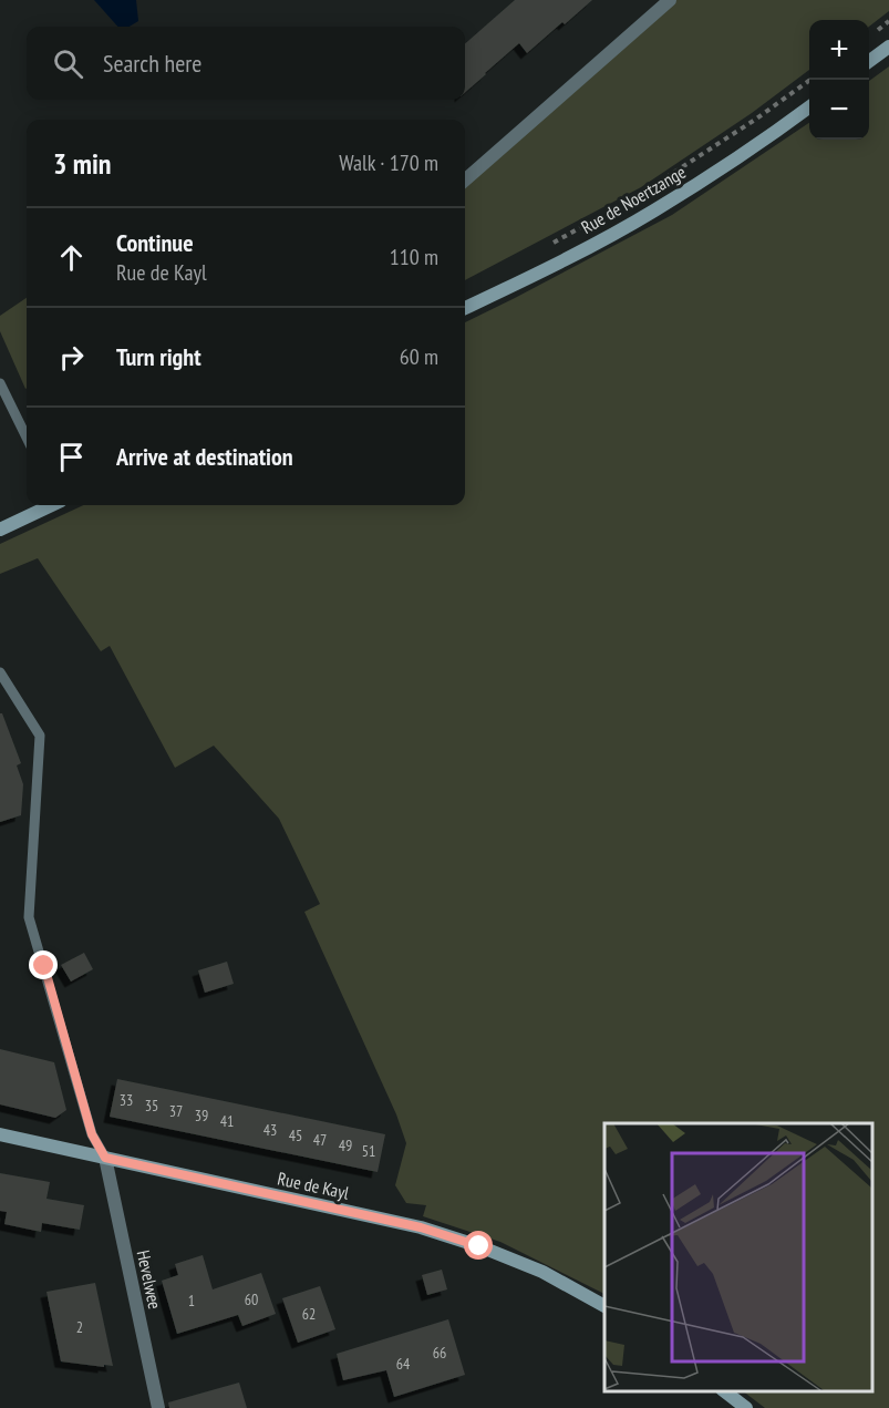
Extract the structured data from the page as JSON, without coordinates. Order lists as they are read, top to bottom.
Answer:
{
  "streets": {
    "main road": ["Rue de Noertzange", "Rue de Kayl"],
    "street": ["Hevelwee"]
  },
  "crossings": [
    ["Rue de Kayl", "Hevelwee"]
  ],
  "house_numbers": [
    "33",
    "35",
    "37",
    "39",
    "41",
    "43",
    "45",
    "47",
    "49",
    "51",
    "60",
    "1",
    "62",
    "2",
    "66",
    "64"
  ],
  "page": {
    "map_buttons": ["+", "−"],
    "search": "Search here",
    "heading": ["3 min", "Walk · 170 m"],
    "list": [
      ["Continue", "Rue de Kayl", "110 m"],
      ["Turn right", "60 m"],
      "Arrive at destination"
    ]
  }
}
